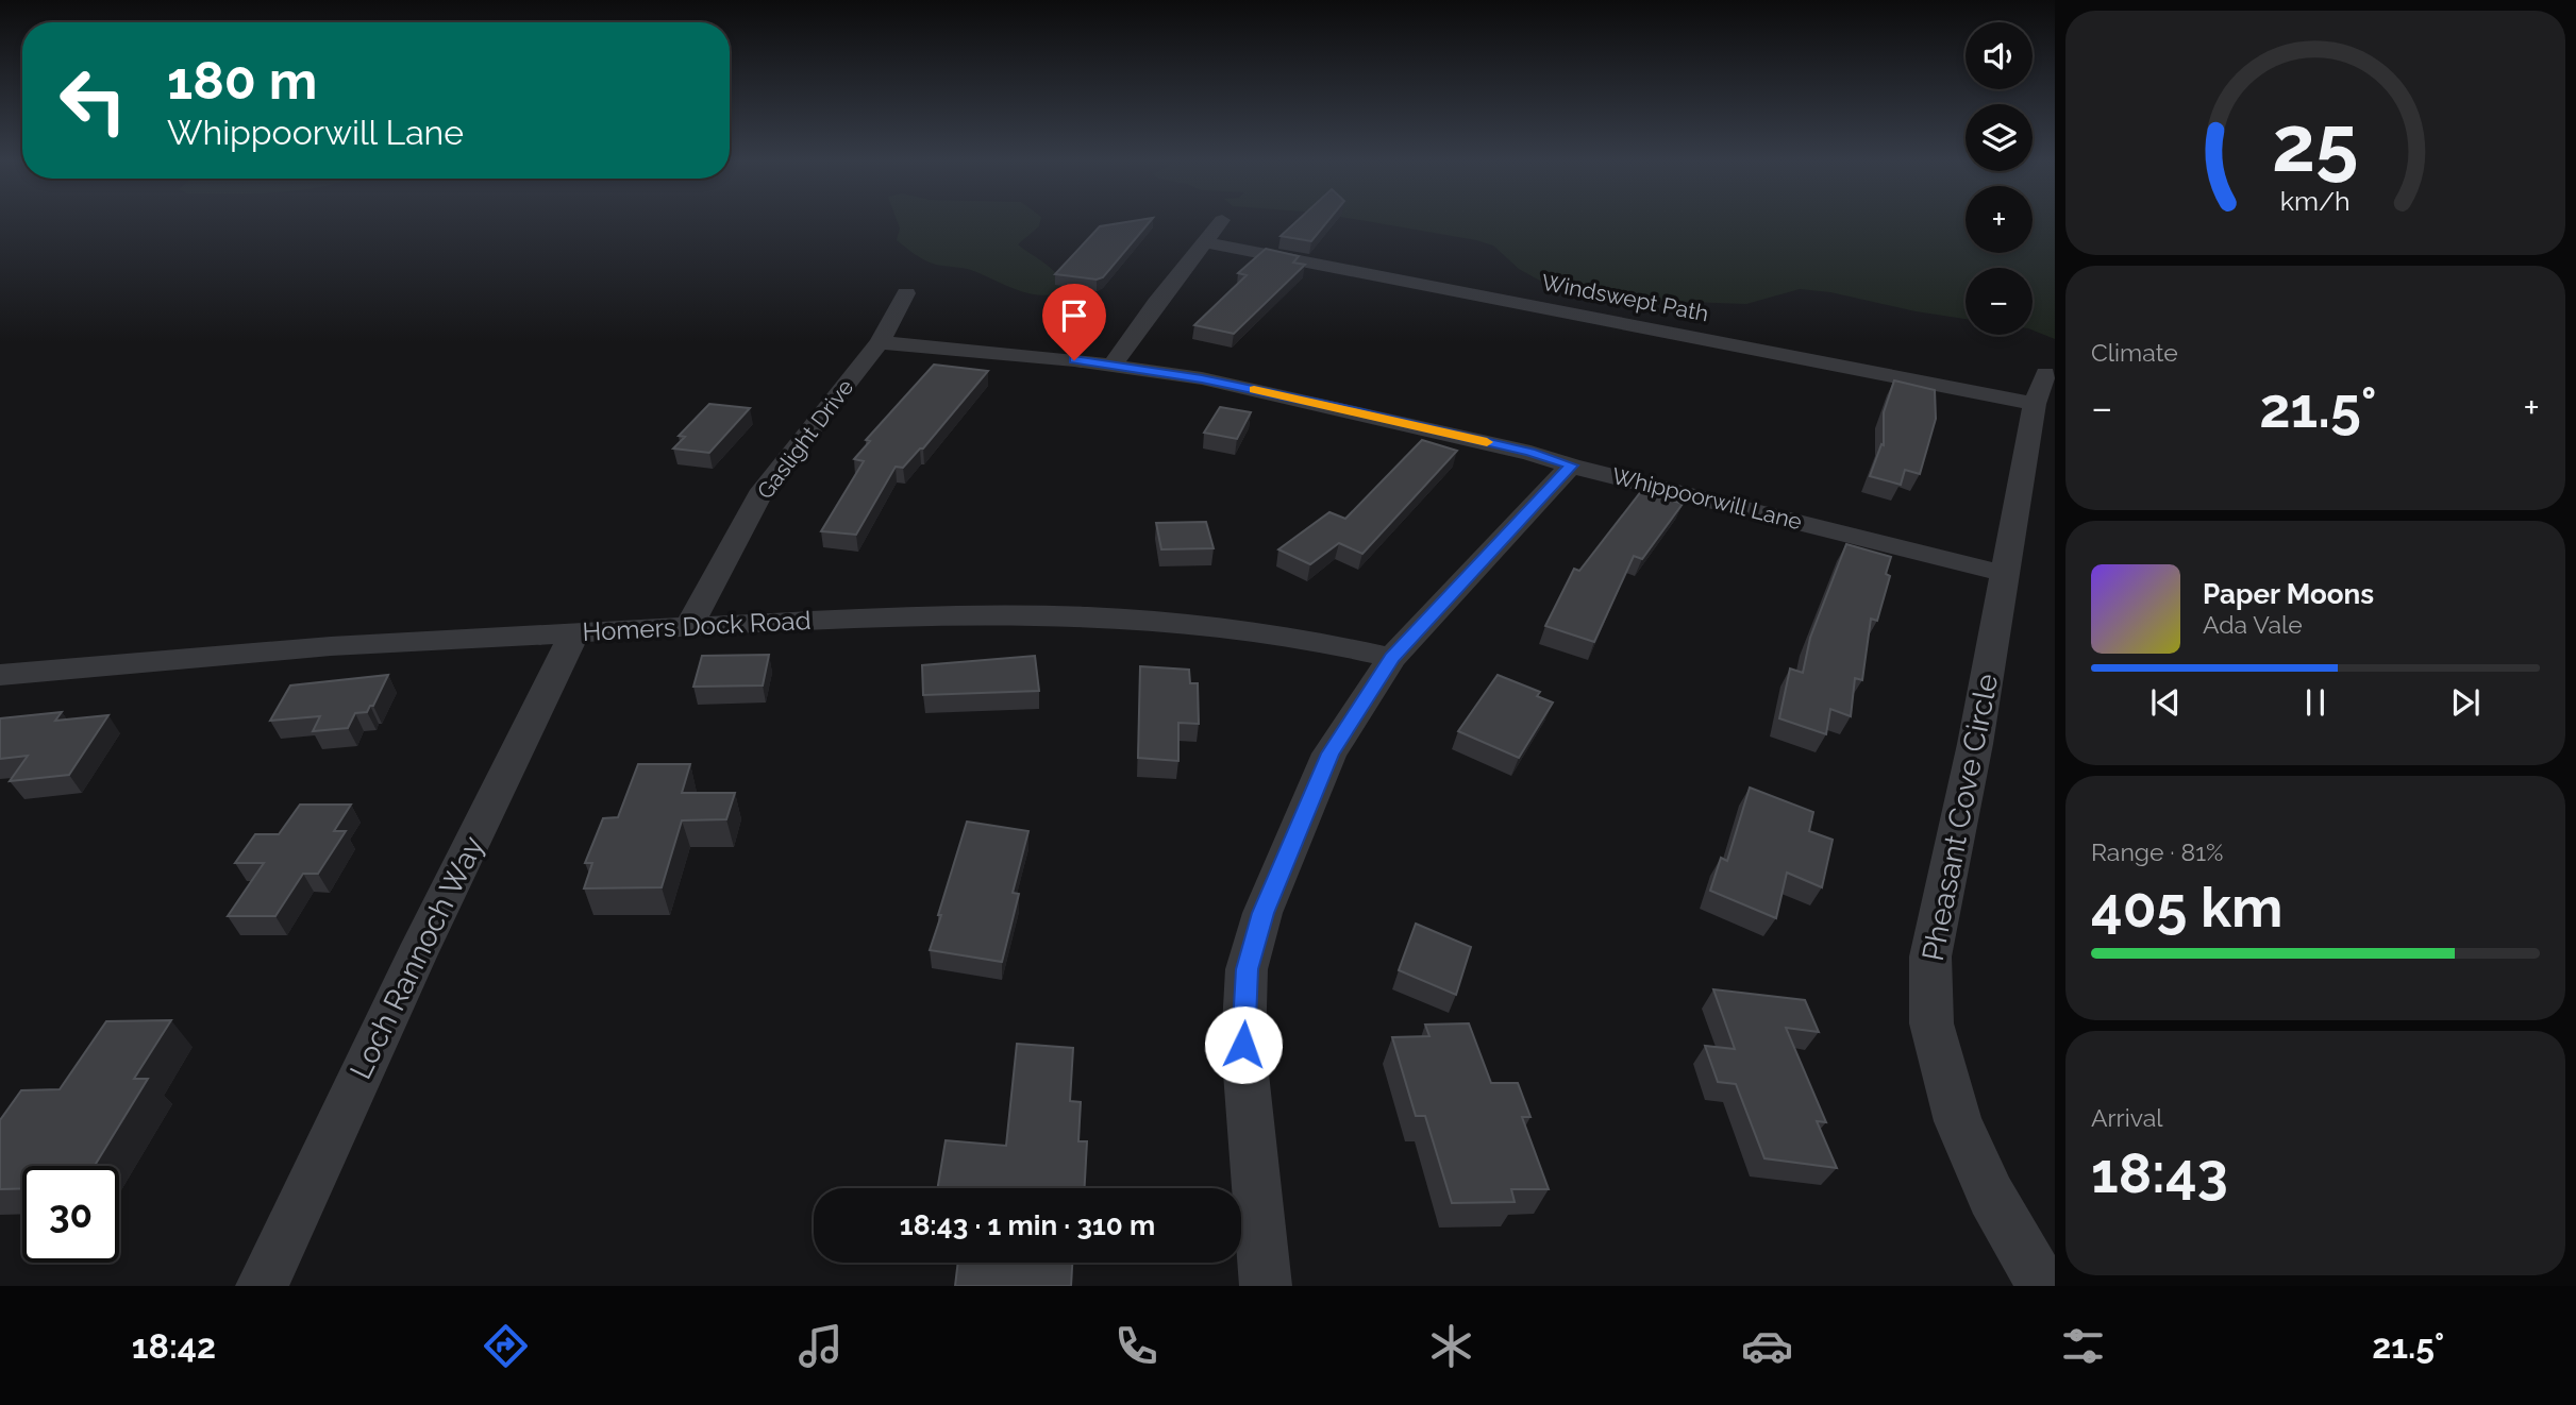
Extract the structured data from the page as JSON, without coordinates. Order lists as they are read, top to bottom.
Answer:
{
  "streets": {
    "street": [
      "Windswept Path",
      "Gaslight Drive",
      "Whippoorwill Lane",
      "Homers Dock Road",
      "Pheasant Cove Circle",
      "Loch Rannoch Way"
    ]
  },
  "crossings": [
    ["Windswept Path", "Pheasant Cove Circle"],
    ["Gaslight Drive", "Whippoorwill Lane"],
    ["Gaslight Drive", "Homers Dock Road"],
    ["Whippoorwill Lane", "Pheasant Cove Circle"],
    ["Homers Dock Road", "Loch Rannoch Way"]
  ],
  "page": {
    "map_buttons": ["+", "−"],
    "turn": ["180 m", "Whippoorwill Lane"],
    "tile": [
      "Climate",
      ["Range · 81%", "405 km"],
      ["Arrival", "18:43"]
    ],
    "heat": ["−", "21.5°", "+"],
    "song": ["Paper Moons", "Ada Vale"],
    "limit": "30",
    "trip": "18:43 · 1 min · 310 m",
    "tabs": ["18:42", "21.5°"],
    "gauge": ["25", "km/h"]
  }
}
